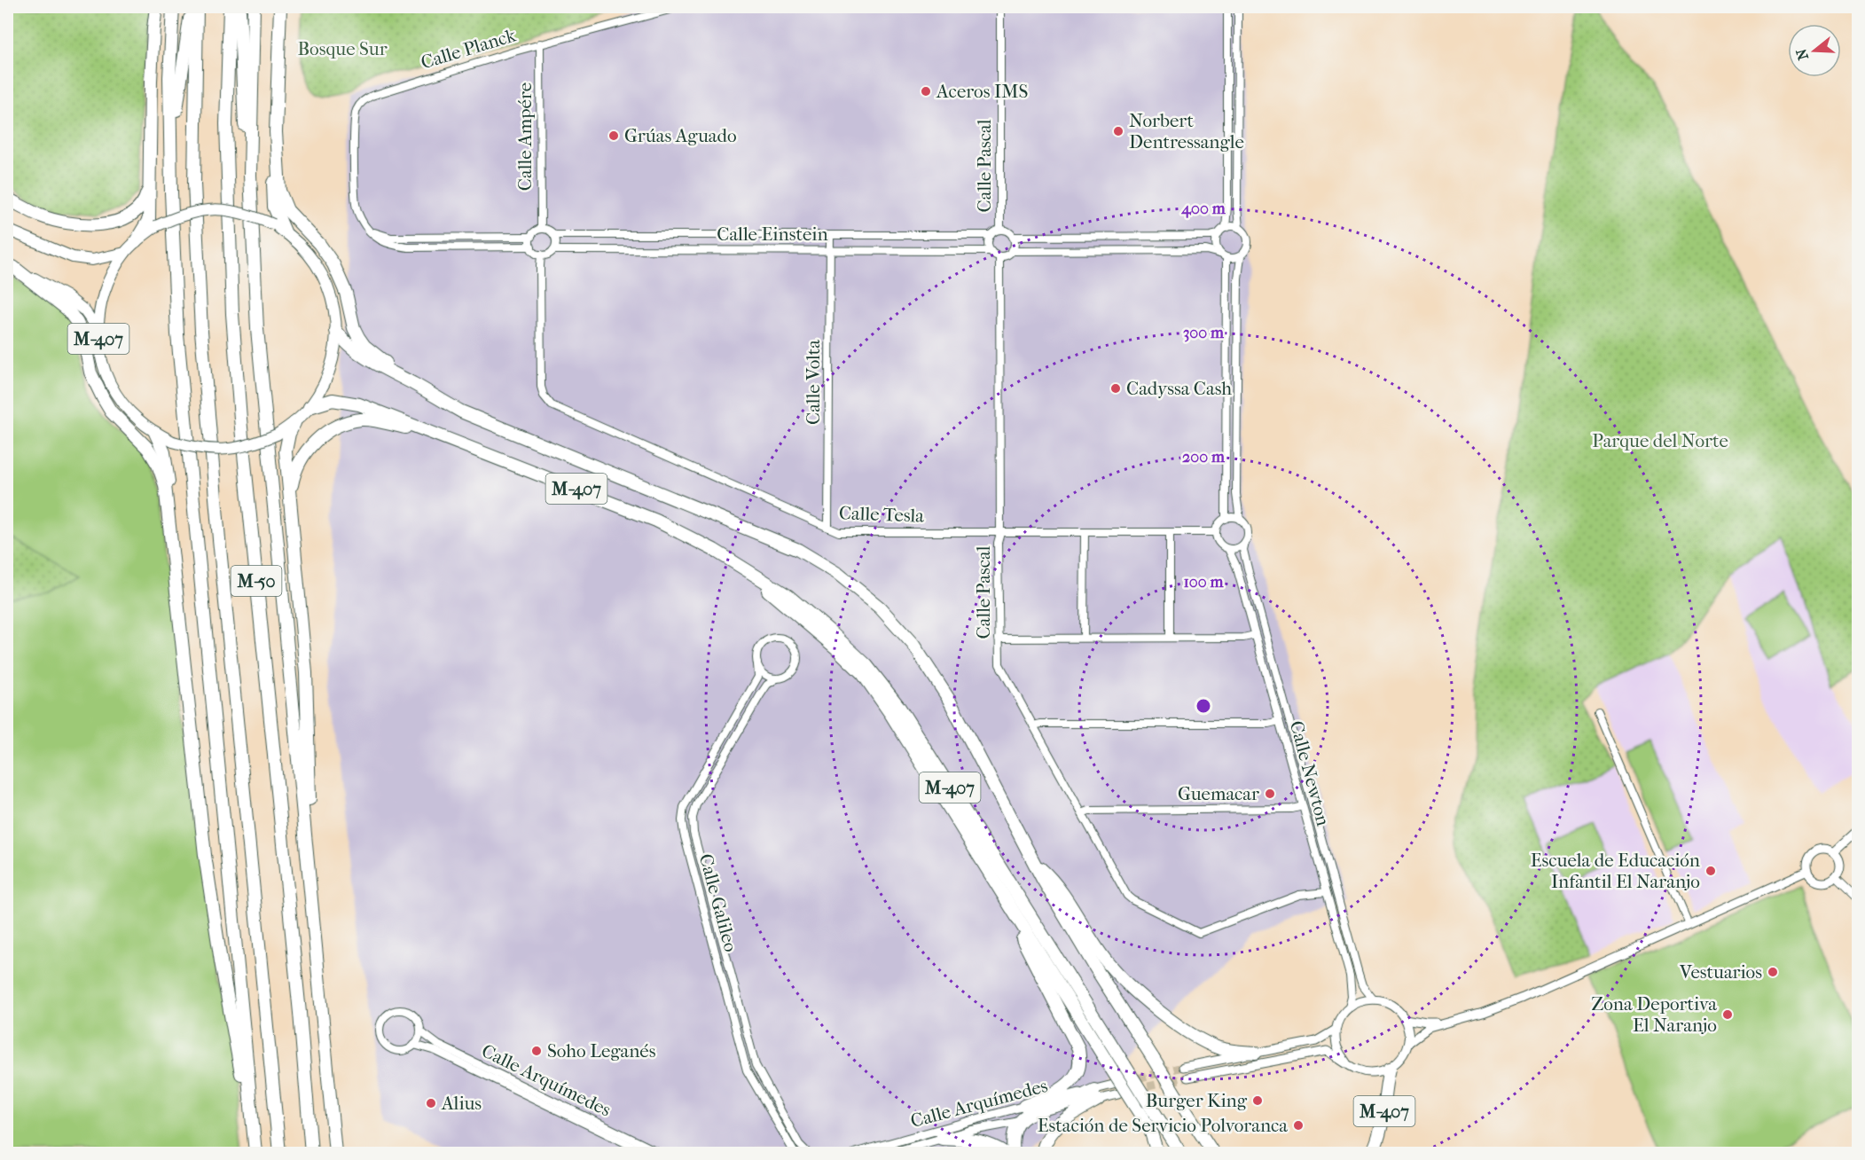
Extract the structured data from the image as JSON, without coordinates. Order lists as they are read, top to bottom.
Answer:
{
  "streets": {
    "highway": ["M-407", "M-50"],
    "street": [
      "Calle Planck",
      "Calle Ampére",
      "Calle Pascal",
      "Calle Einstein",
      "Calle Volta",
      "Calle Tesla",
      "Calle Newton",
      "Calle Galileo",
      "Calle Arquímedes"
    ]
  },
  "crossings": [
    ["Calle Planck", "Calle Ampére"],
    ["Calle Ampére", "Calle Einstein"],
    ["Calle Ampére", "Calle Tesla"],
    ["Calle Pascal", "Calle Einstein"],
    ["Calle Pascal", "Calle Tesla"],
    ["Calle Pascal", "Calle Newton"],
    ["Calle Einstein", "Calle Volta"],
    ["Calle Einstein", "Calle Tesla"],
    ["M-407", "Calle Newton"],
    ["M-407", "Calle Arquímedes"],
    ["Calle Volta", "Calle Tesla"],
    ["Calle Tesla", "Calle Newton"]
  ],
  "parks": ["Bosque Sur", "Parque del Norte"],
  "places": [
    "Aceros IMS",
    "Norbert Dentressangle",
    "Grúas Aguado",
    "Cadyssa Cash",
    "Guemacar",
    "Escuela de Educación Infantil El Naranjo",
    "Vestuarios",
    "Zona Deportiva El Naranjo",
    "Soho Leganés",
    "Burger King",
    "Alius",
    "Estación de Servicio Polvoranca"
  ],
  "north": "left",
  "rings": [
    "400 m",
    "300 m",
    "200 m",
    "100 m"
  ]
}
